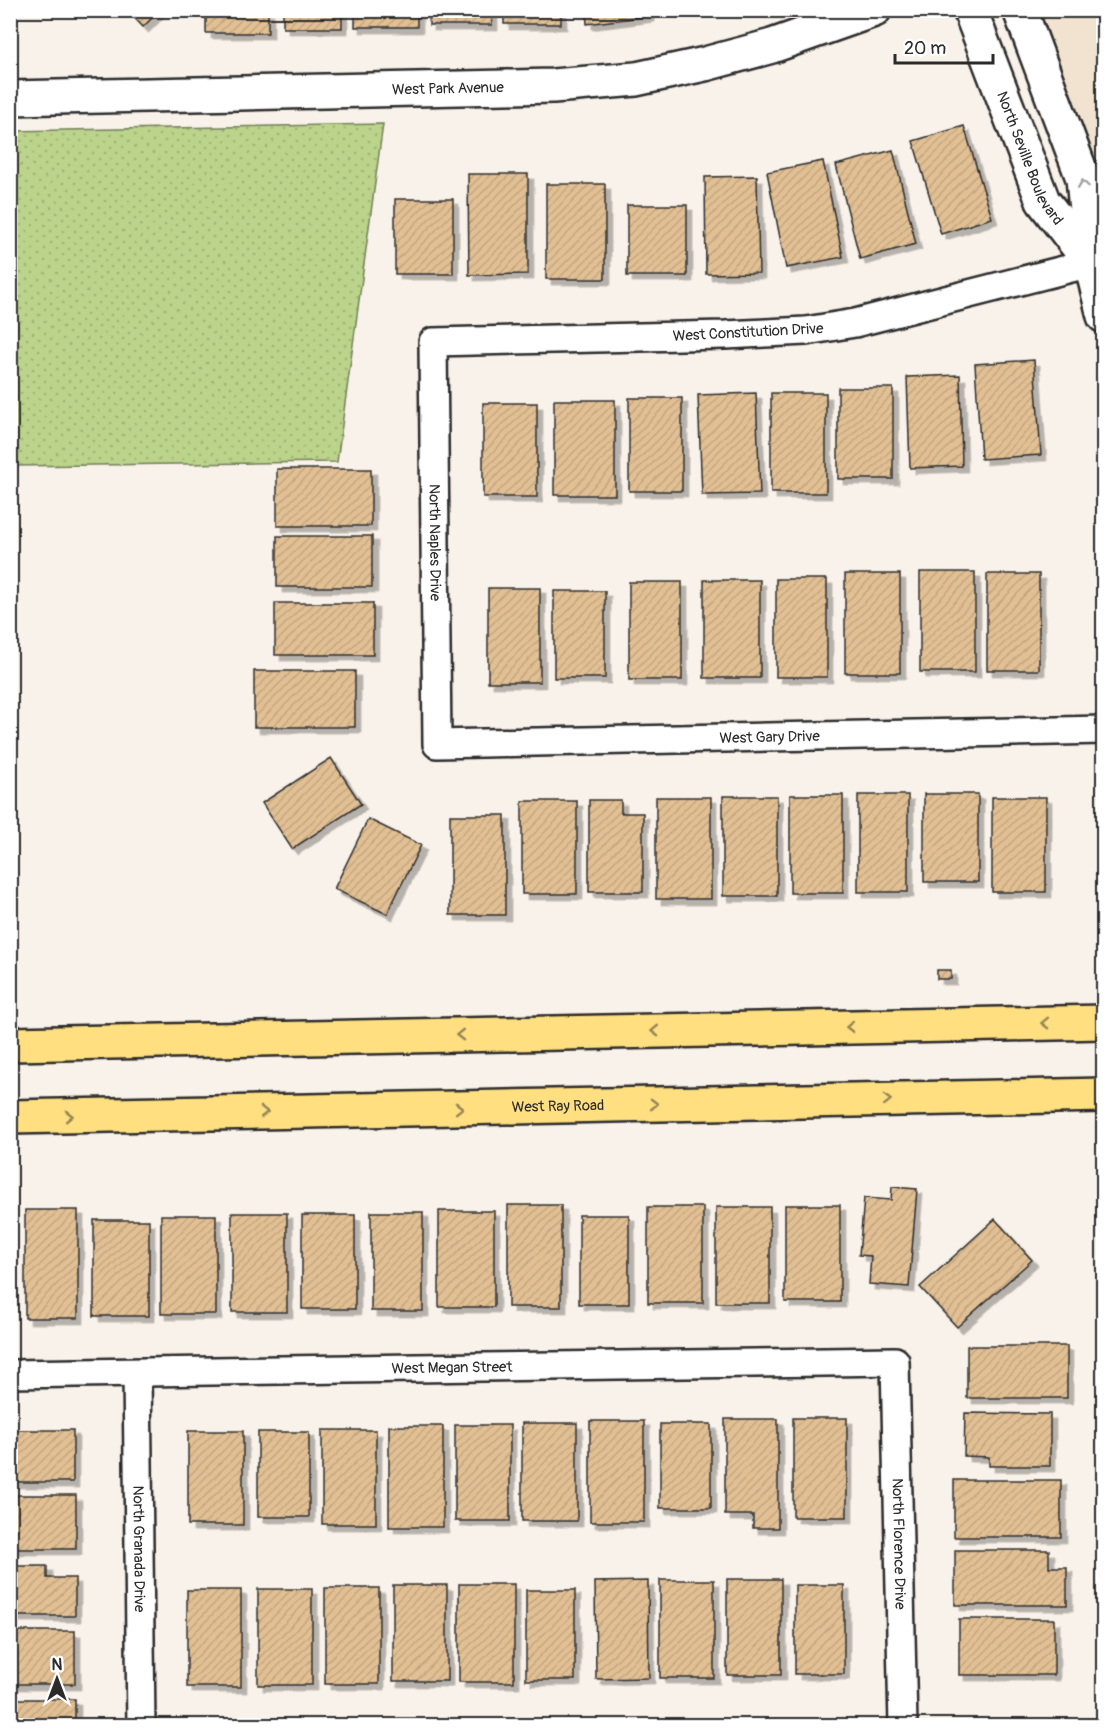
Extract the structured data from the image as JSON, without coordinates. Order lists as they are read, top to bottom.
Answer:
{
  "streets": {
    "main road": ["West Ray Road"],
    "street": [
      "West Park Avenue",
      "North Seville Boulevard",
      "West Constitution Drive",
      "North Naples Drive",
      "West Gary Drive",
      "West Megan Street",
      "North Florence Drive",
      "North Granada Drive"
    ]
  },
  "crossings": [
    ["North Seville Boulevard", "West Constitution Drive"],
    ["West Constitution Drive", "North Naples Drive"],
    ["North Naples Drive", "West Gary Drive"],
    ["West Megan Street", "North Florence Drive"],
    ["West Megan Street", "North Granada Drive"]
  ],
  "scale_bar": "20 m",
  "north": "top"
}
